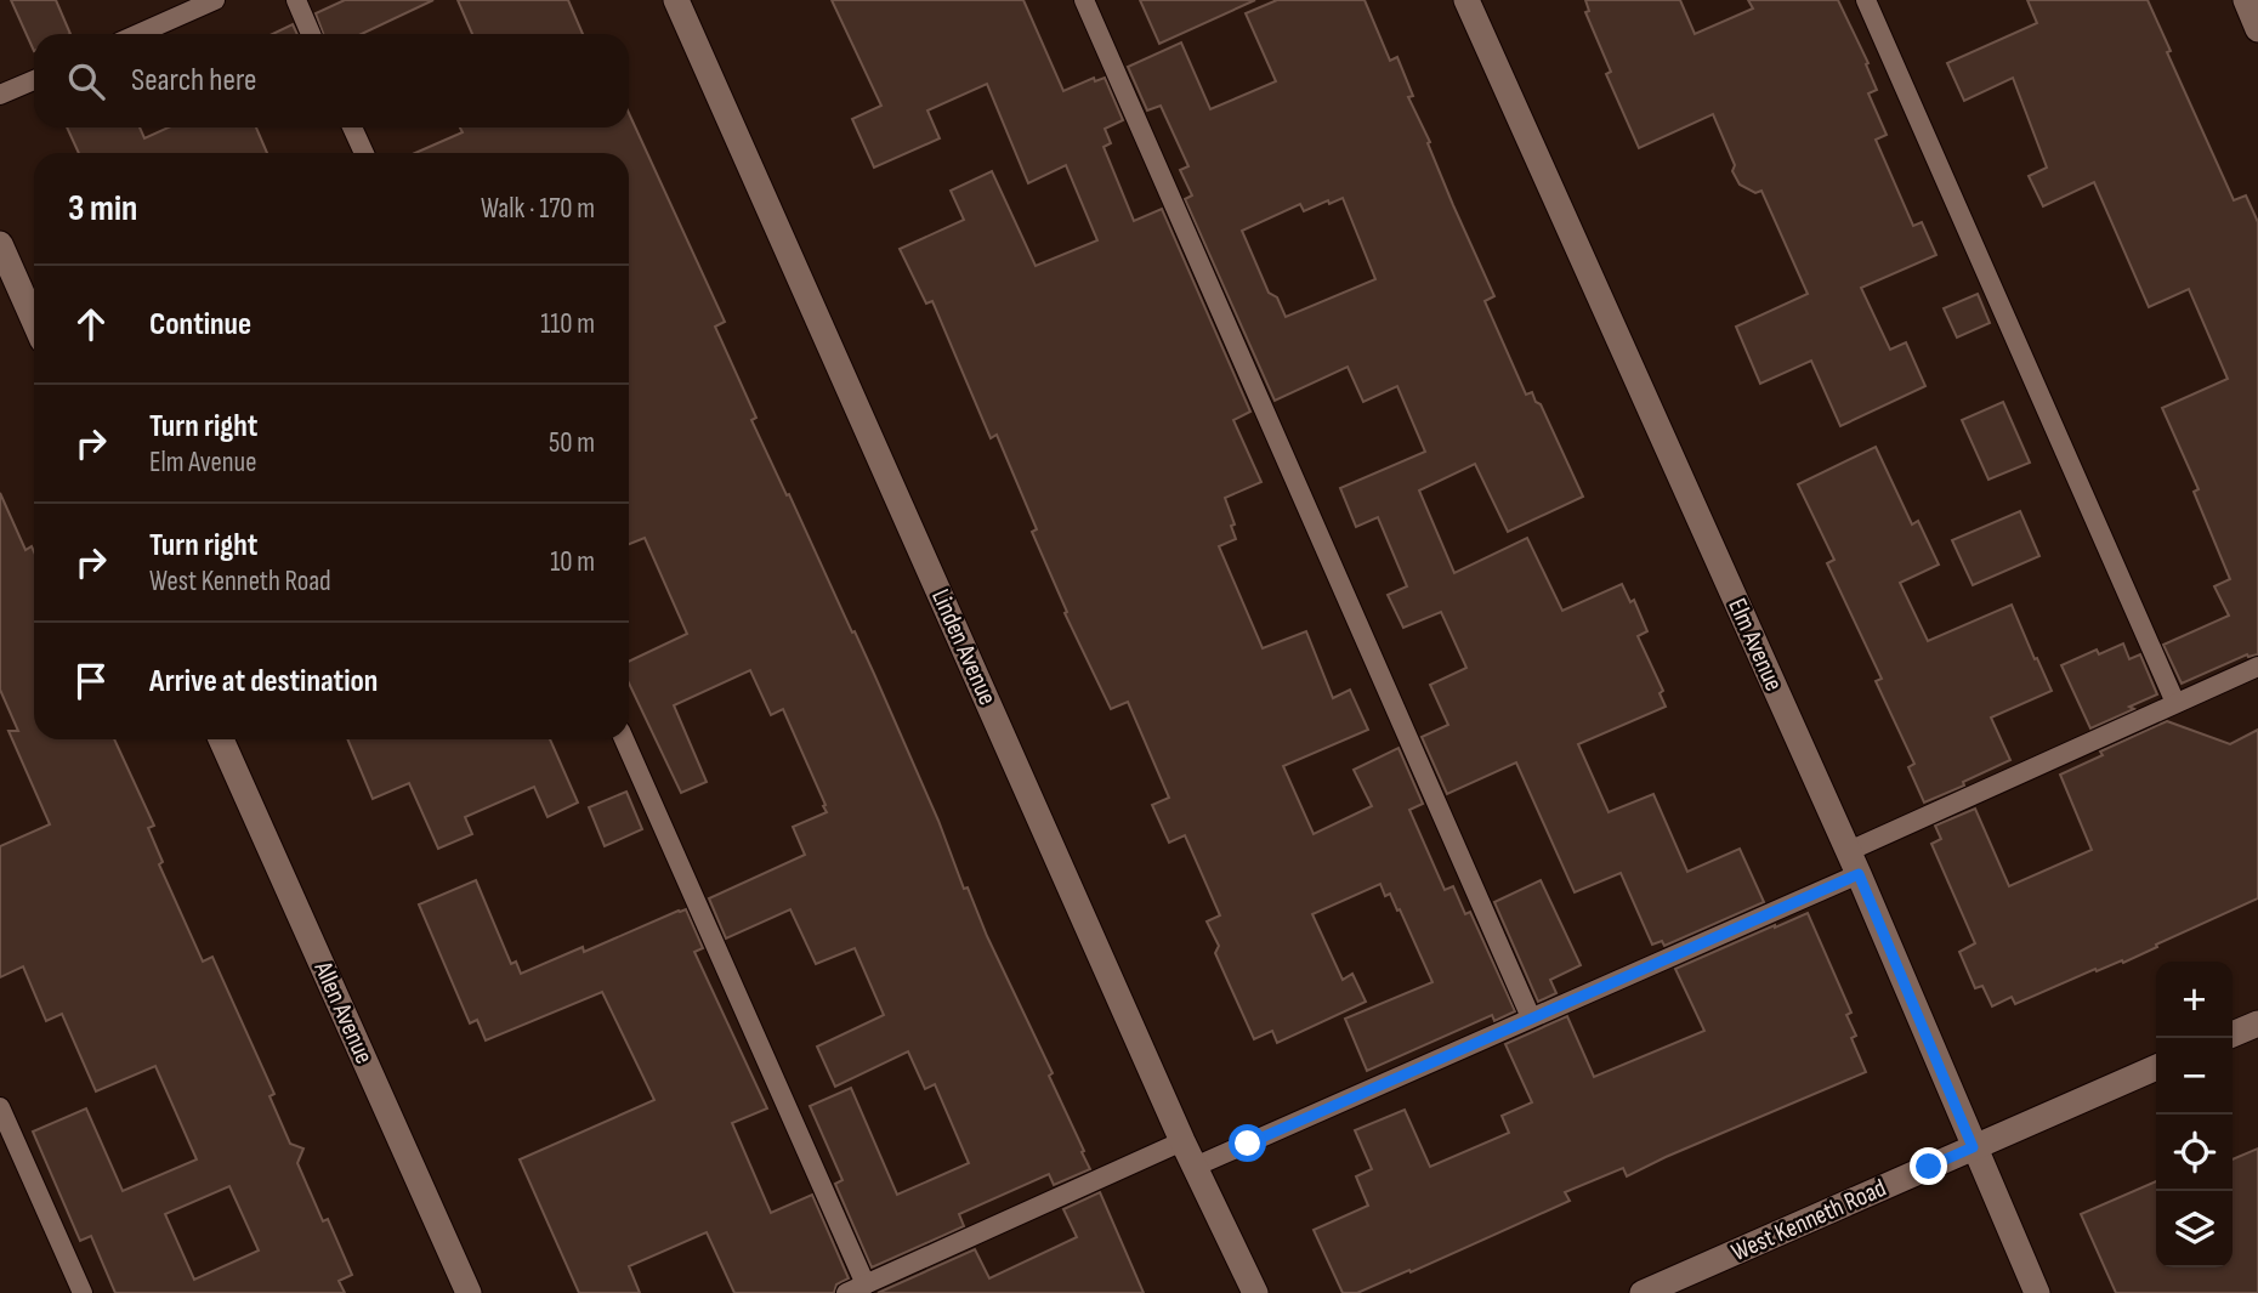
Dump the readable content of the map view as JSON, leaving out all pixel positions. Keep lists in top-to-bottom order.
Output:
{
  "streets": {
    "street": [
      "Elm Avenue",
      "Linden Avenue",
      "Allen Avenue",
      "West Kenneth Road"
    ]
  },
  "crossings": [
    ["Elm Avenue", "West Kenneth Road"]
  ],
  "page": {
    "search": "Search here",
    "heading": ["3 min", "Walk · 170 m"],
    "list": [
      ["Continue", "110 m"],
      ["Turn right", "Elm Avenue", "50 m"],
      ["Turn right", "West Kenneth Road", "10 m"],
      "Arrive at destination"
    ],
    "map_buttons": ["+", "−"]
  }
}
